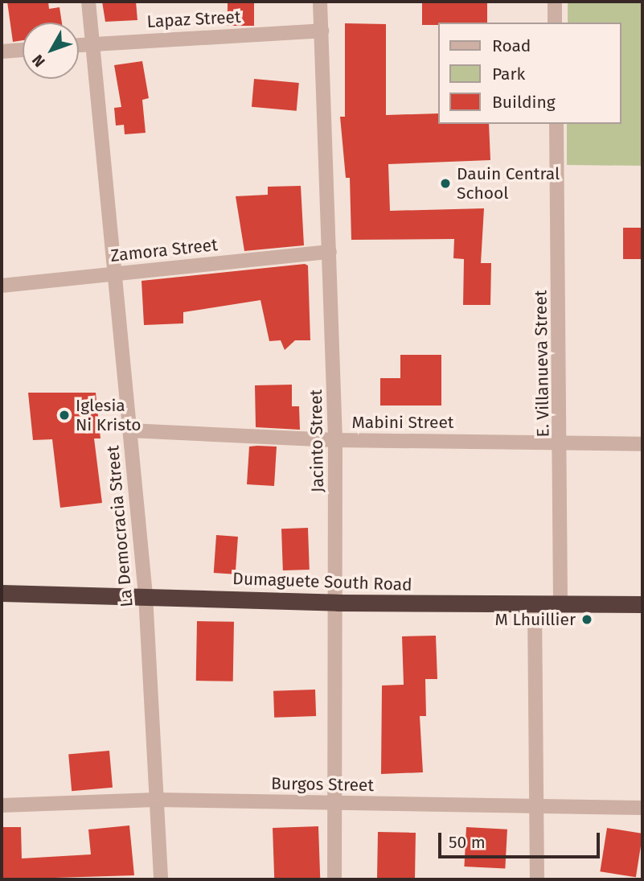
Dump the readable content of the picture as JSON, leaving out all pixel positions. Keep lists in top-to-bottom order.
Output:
{
  "streets": {
    "highway": ["Dumaguete South Road"],
    "street": [
      "Lapaz Street",
      "Zamora Street",
      "E. Villanueva Street",
      "Mabini Street",
      "Jacinto Street",
      "La Democracia Street",
      "Burgos Street"
    ]
  },
  "crossings": [
    ["Lapaz Street", "Jacinto Street"],
    ["Lapaz Street", "La Democracia Street"],
    ["Zamora Street", "Jacinto Street"],
    ["Zamora Street", "La Democracia Street"],
    ["E. Villanueva Street", "Mabini Street"],
    ["E. Villanueva Street", "Dumaguete South Road"],
    ["Mabini Street", "Jacinto Street"],
    ["Mabini Street", "La Democracia Street"],
    ["Jacinto Street", "Dumaguete South Road"],
    ["Jacinto Street", "Burgos Street"],
    ["La Democracia Street", "Dumaguete South Road"],
    ["La Democracia Street", "Burgos Street"]
  ],
  "places": ["Dauin Central School", "Iglesia Ni Kristo", "M Lhuillier"],
  "legend": ["Road", "Park", "Building"],
  "scale_bar": "50 m",
  "north": "bottom left"
}
